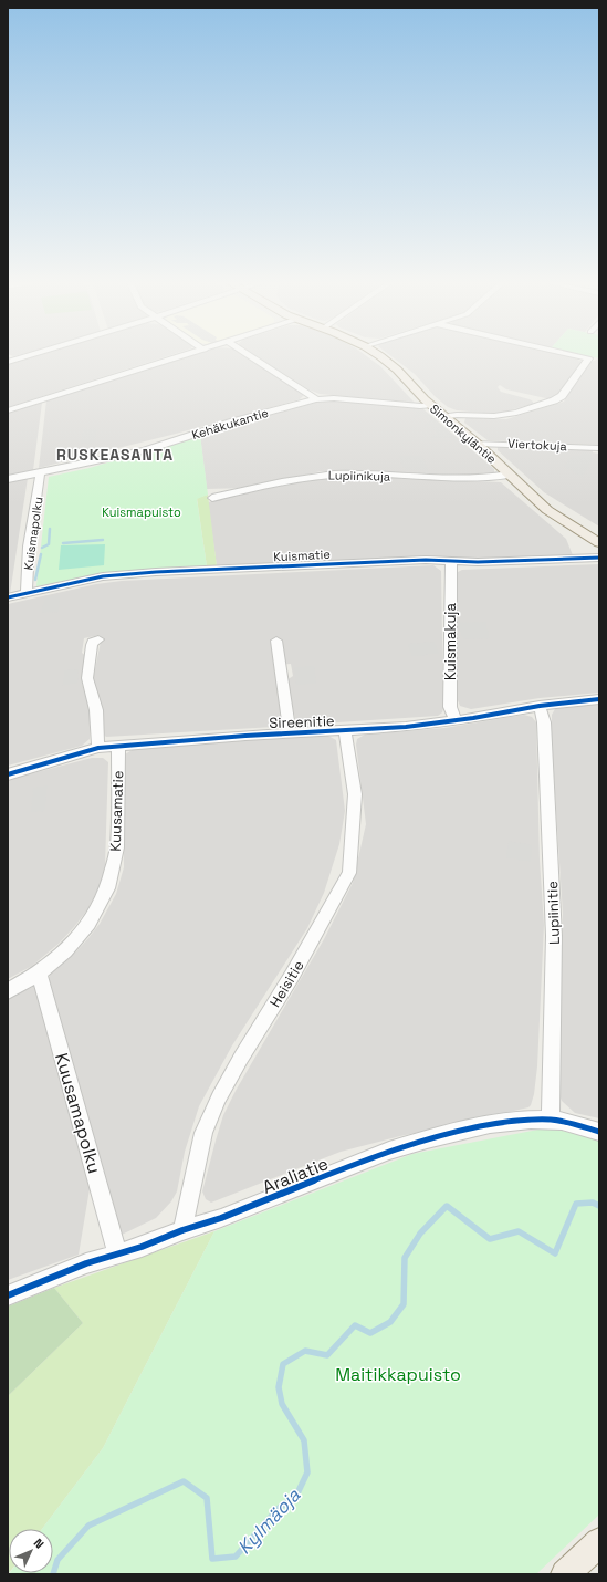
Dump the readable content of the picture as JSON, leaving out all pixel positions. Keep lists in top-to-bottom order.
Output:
{
  "streets": {
    "main road": ["Simonkyläntie"],
    "street": [
      "Kehäkukantie",
      "Viertokuja",
      "Lupiinikuja",
      "Kuismapolku",
      "Kuismatie",
      "Kuismakuja",
      "Sireenitie",
      "Kuusamatie",
      "Lupiinitie",
      "Heisitie",
      "Kuusamapolku",
      "Araliatie"
    ]
  },
  "crossings": [
    ["Kehäkukantie", "Simonkyläntie"],
    ["Kehäkukantie", "Kuismapolku"],
    ["Simonkyläntie", "Viertokuja"],
    ["Simonkyläntie", "Lupiinikuja"],
    ["Kuismapolku", "Kuismatie"],
    ["Kuismatie", "Kuismakuja"],
    ["Kuismakuja", "Sireenitie"],
    ["Sireenitie", "Kuusamatie"],
    ["Sireenitie", "Lupiinitie"],
    ["Sireenitie", "Heisitie"],
    ["Kuusamatie", "Kuusamapolku"],
    ["Lupiinitie", "Araliatie"],
    ["Heisitie", "Araliatie"],
    ["Kuusamapolku", "Araliatie"]
  ],
  "districts": ["RUSKEASANTA"],
  "water": ["Kylmäoja"],
  "parks": ["Kuismapuisto", "Maitikkapuisto"],
  "north": "top right"
}
